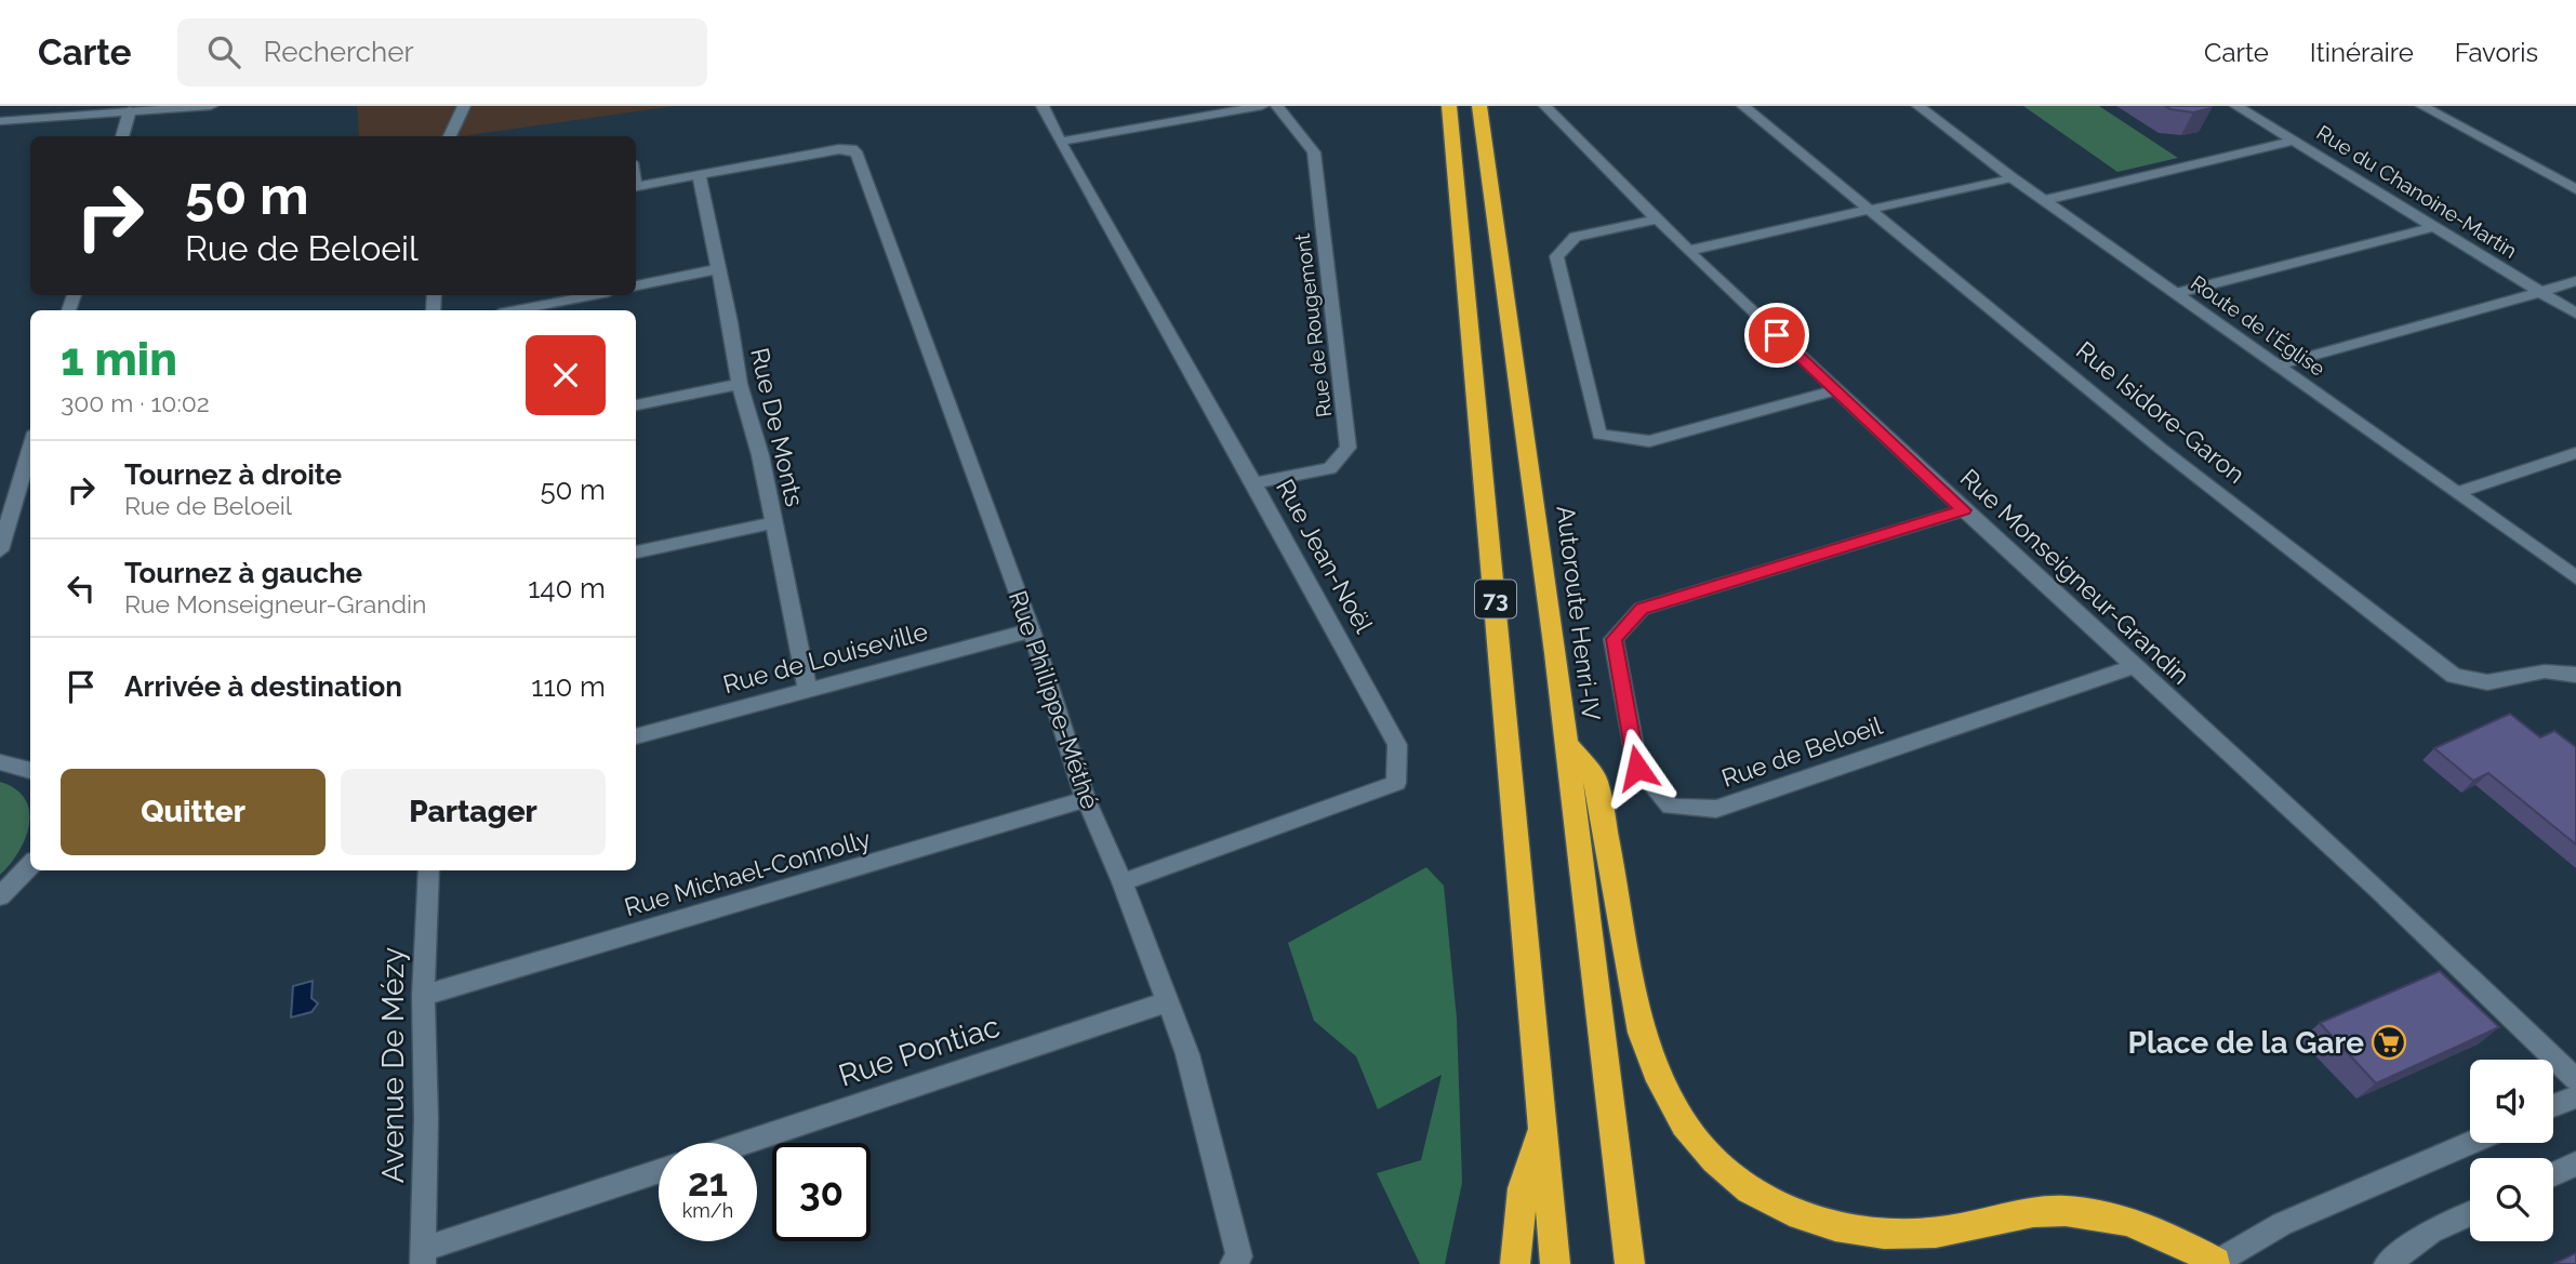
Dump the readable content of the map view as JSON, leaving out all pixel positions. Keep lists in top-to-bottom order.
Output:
{
  "streets": {
    "highway": ["73", "Autoroute Henri-IV"],
    "street": [
      "Rue du Chanoine-Martin",
      "Rue de Rougemont",
      "Route de l'Église",
      "Rue Isidore-Garon",
      "Rue De Monts",
      "Rue Jean-Noël",
      "Rue Monseigneur-Grandin",
      "Rue de Louiseville",
      "Rue Philippe-Méthé",
      "Rue de Beloeil",
      "Rue Michael-Connolly",
      "Rue Pontiac",
      "Avenue De Mézy"
    ]
  },
  "crossings": [
    ["Rue de Rougemont", "Rue Jean-Noël"],
    ["Rue De Monts", "Rue de Louiseville"],
    ["Rue De Monts", "Rue Philippe-Méthé"],
    ["Rue Jean-Noël", "Rue Philippe-Méthé"],
    ["Rue Monseigneur-Grandin", "Rue de Beloeil"],
    ["Rue de Louiseville", "Rue Philippe-Méthé"],
    ["Rue Philippe-Méthé", "Rue Michael-Connolly"],
    ["Rue Philippe-Méthé", "Rue Pontiac"],
    ["Rue Michael-Connolly", "Avenue De Mézy"]
  ],
  "places": {
    "supermarket": ["Place de la Gare"]
  },
  "page": {
    "header": "Carte",
    "search": "Rechercher",
    "nav": ["Carte", "Itinéraire", "Favoris"],
    "turn": ["50 m", "Rue de Beloeil"],
    "heading": ["1 min", "300 m · 10:02"],
    "list": [
      {
        "name": "Tournez à droite",
        "note": "Rue de Beloeil",
        "value": "50 m"
      },
      {
        "name": "Tournez à gauche",
        "note": "Rue Monseigneur-Grandin",
        "value": "140 m"
      },
      {
        "name": "Arrivée à destination",
        "value": "110 m"
      }
    ],
    "buttons": ["Quitter", "Partager"],
    "speed": "21 km/h",
    "limit": "30"
  }
}
